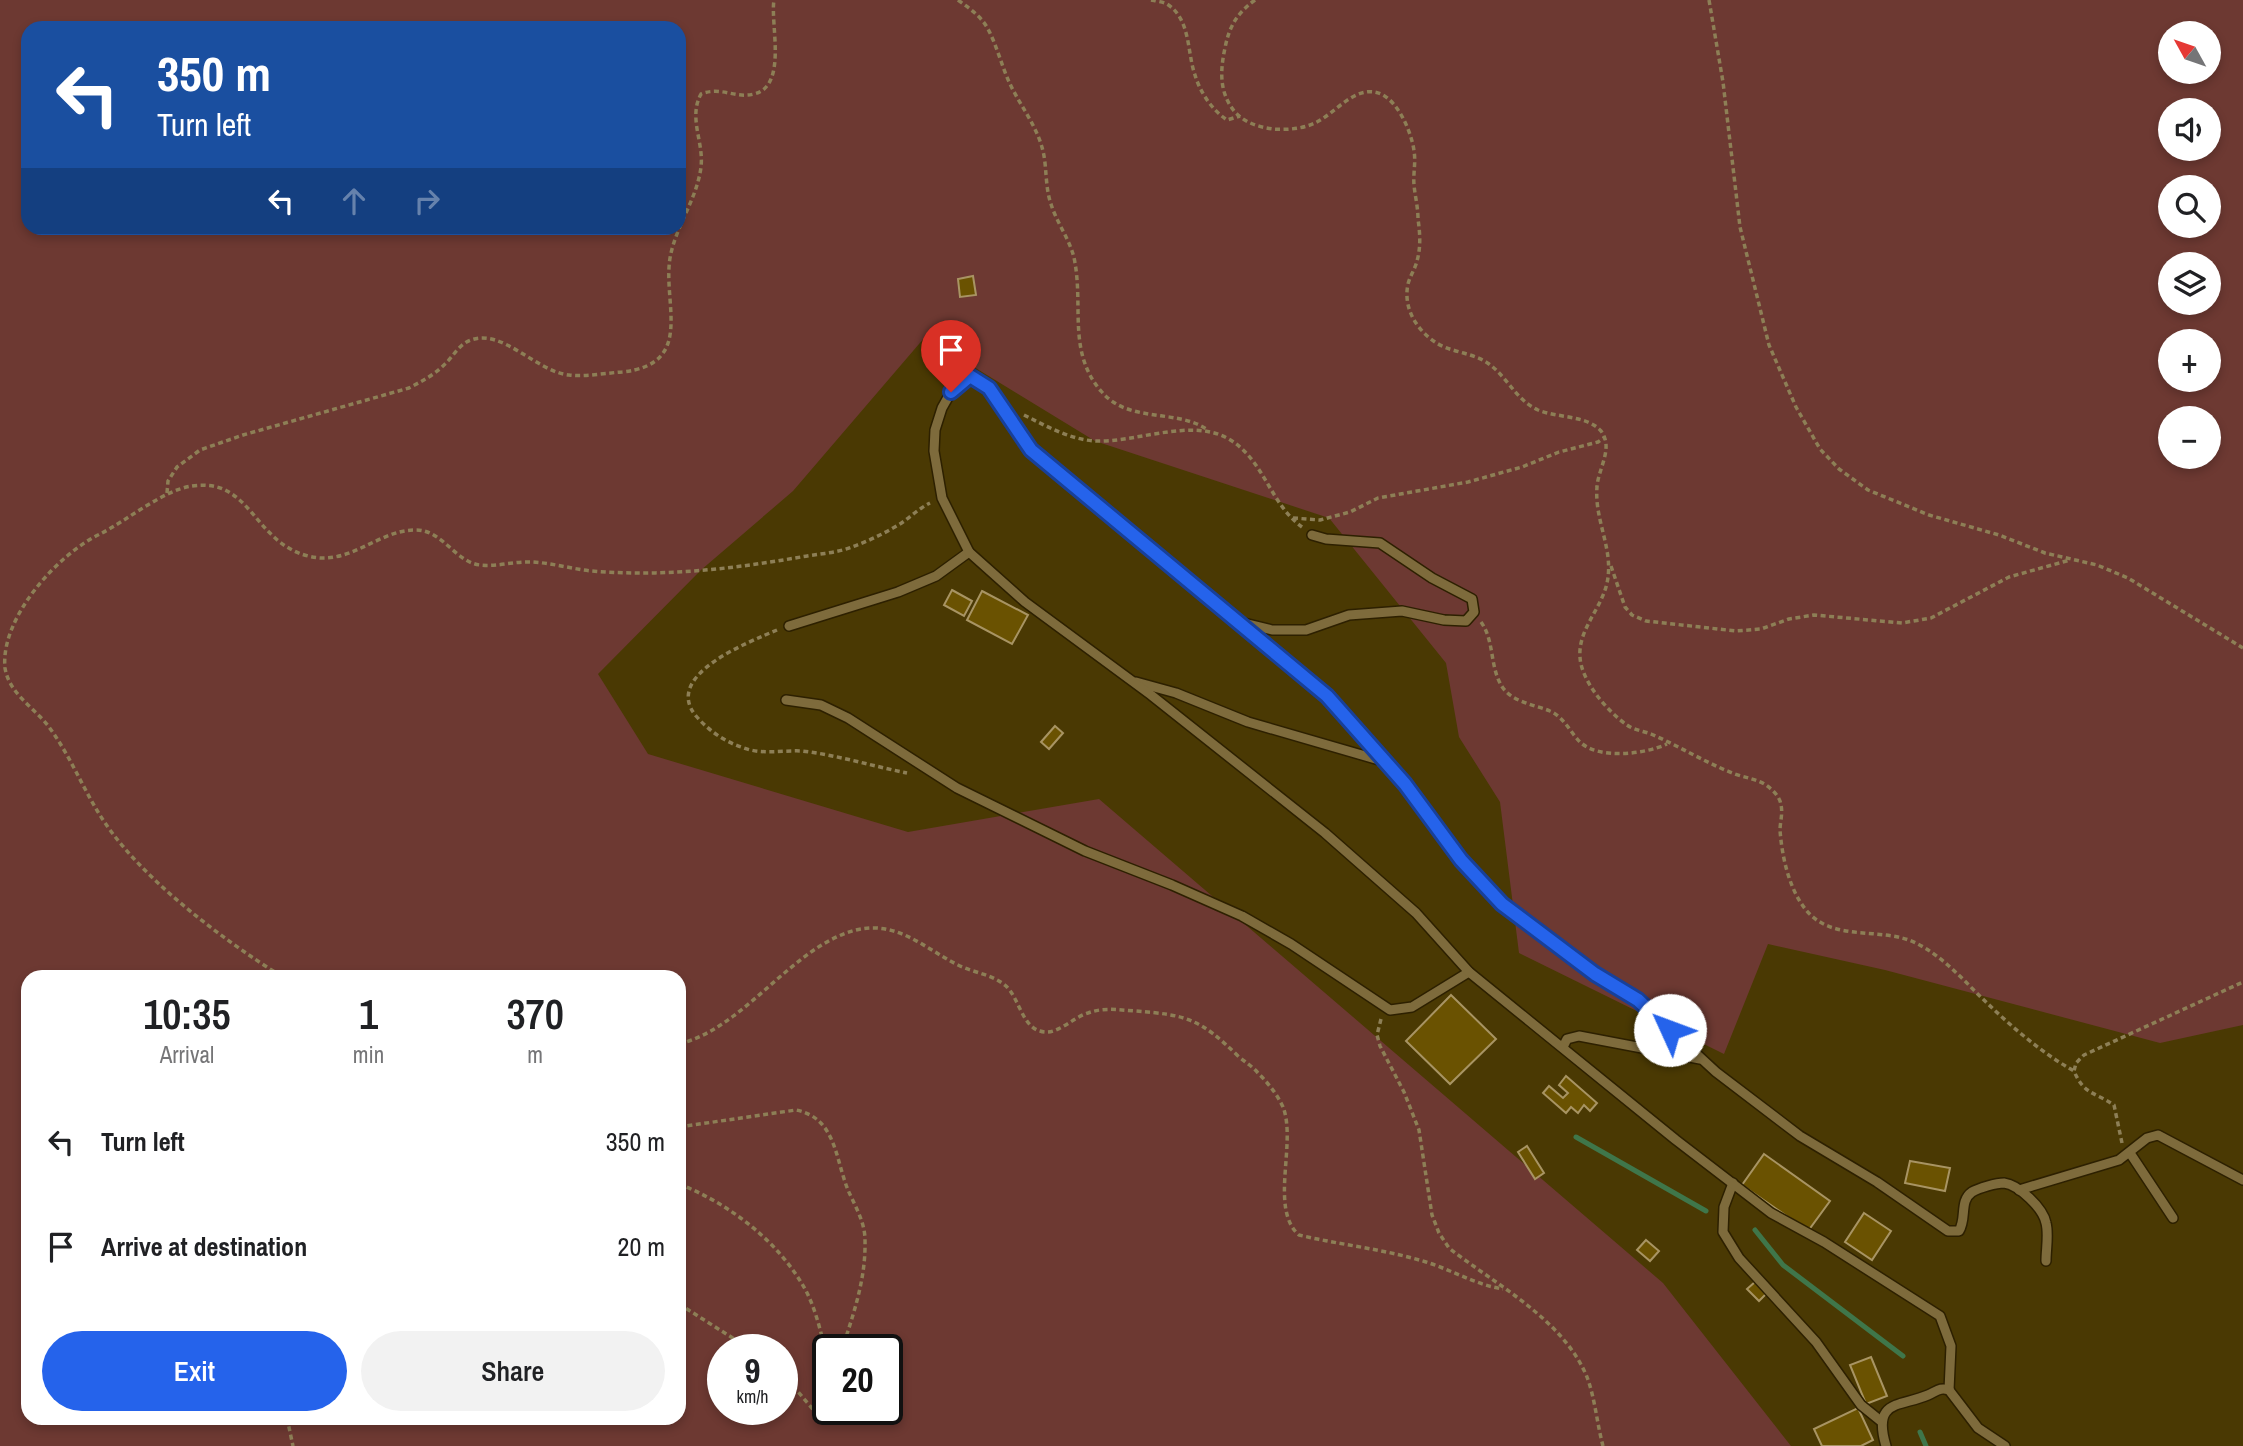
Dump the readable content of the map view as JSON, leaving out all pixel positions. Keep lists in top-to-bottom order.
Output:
{
  "north": "top left",
  "page": {
    "map_buttons": ["+", "−"],
    "turn": ["350 m", "Turn left"],
    "eta": [
      "10:35",
      "Arrival",
      "1",
      "min",
      "370",
      "m"
    ],
    "list": [
      {
        "name": "Turn left",
        "value": "350 m"
      },
      {
        "name": "Arrive at destination",
        "value": "20 m"
      }
    ],
    "buttons": ["Exit", "Share"],
    "speed": "9 km/h",
    "limit": "20"
  }
}
